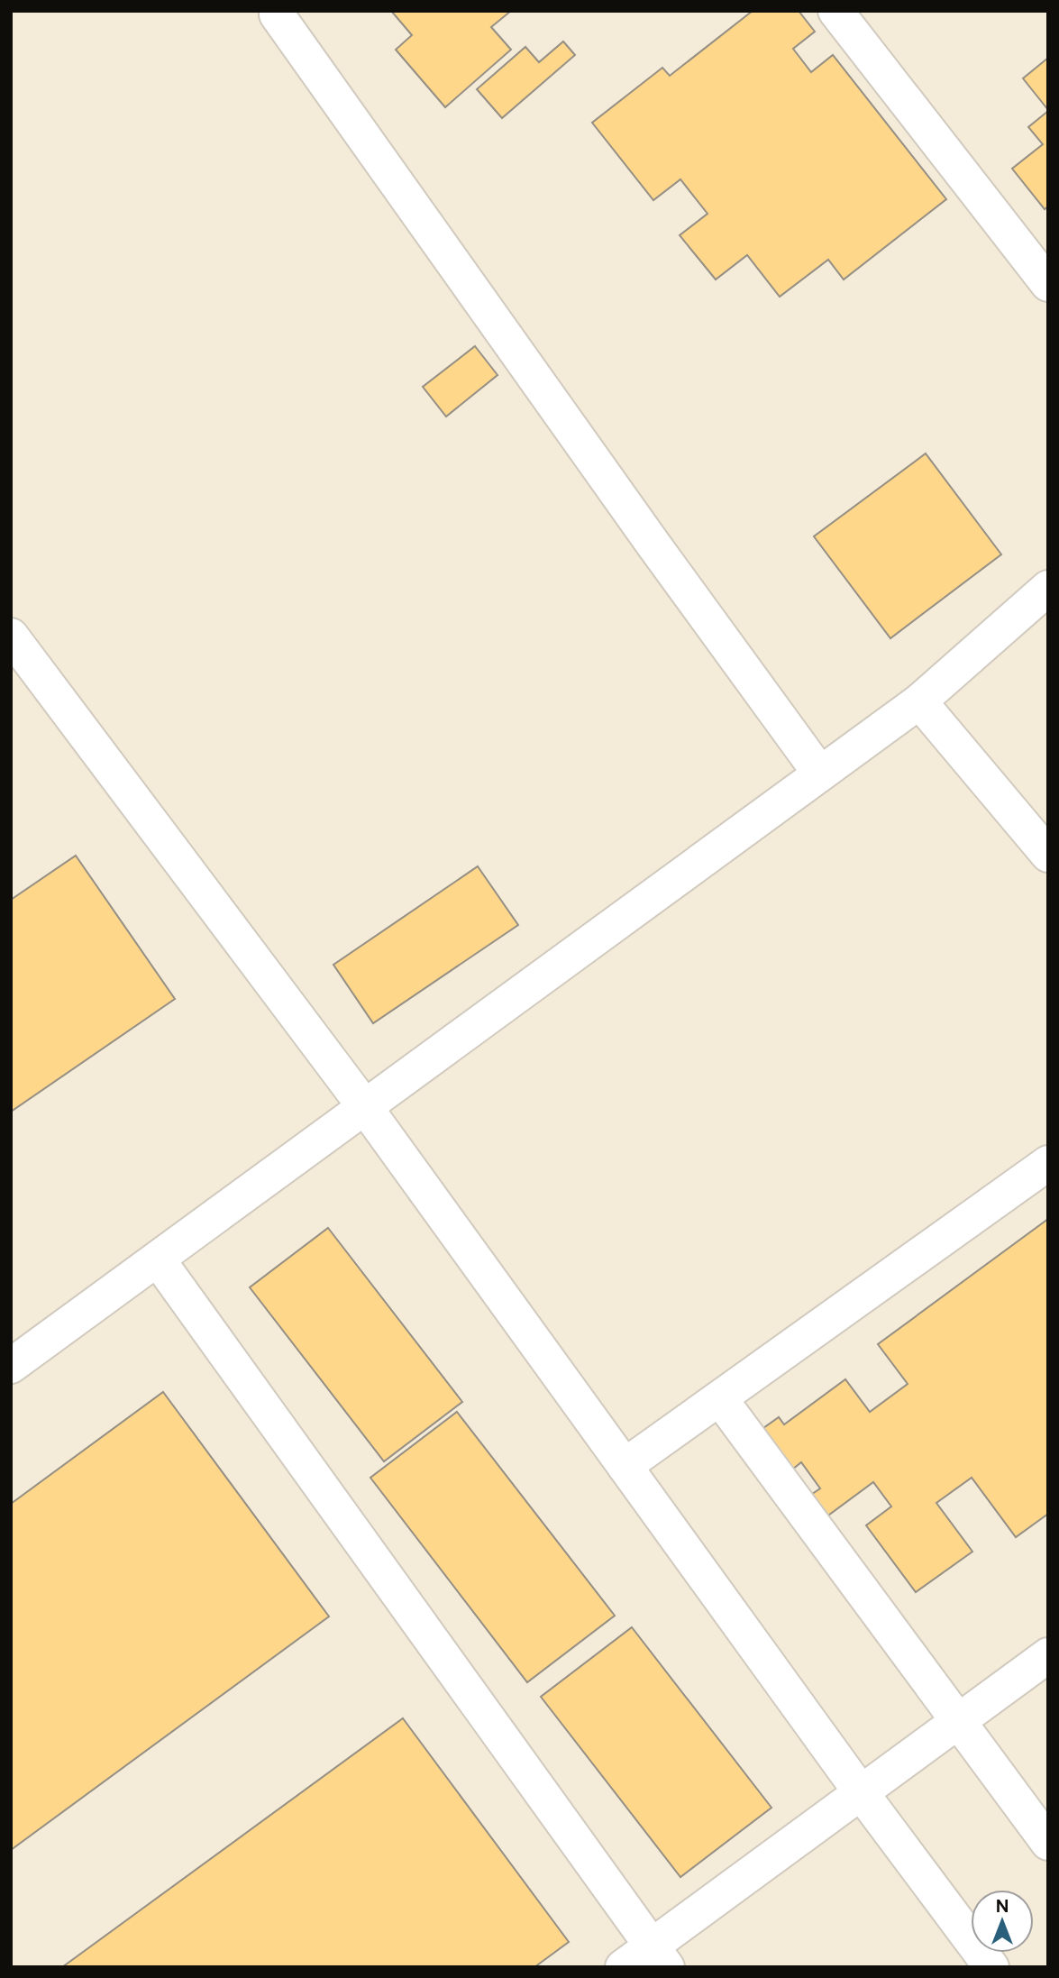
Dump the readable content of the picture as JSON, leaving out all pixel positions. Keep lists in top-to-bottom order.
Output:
{
  "north": "top"
}
